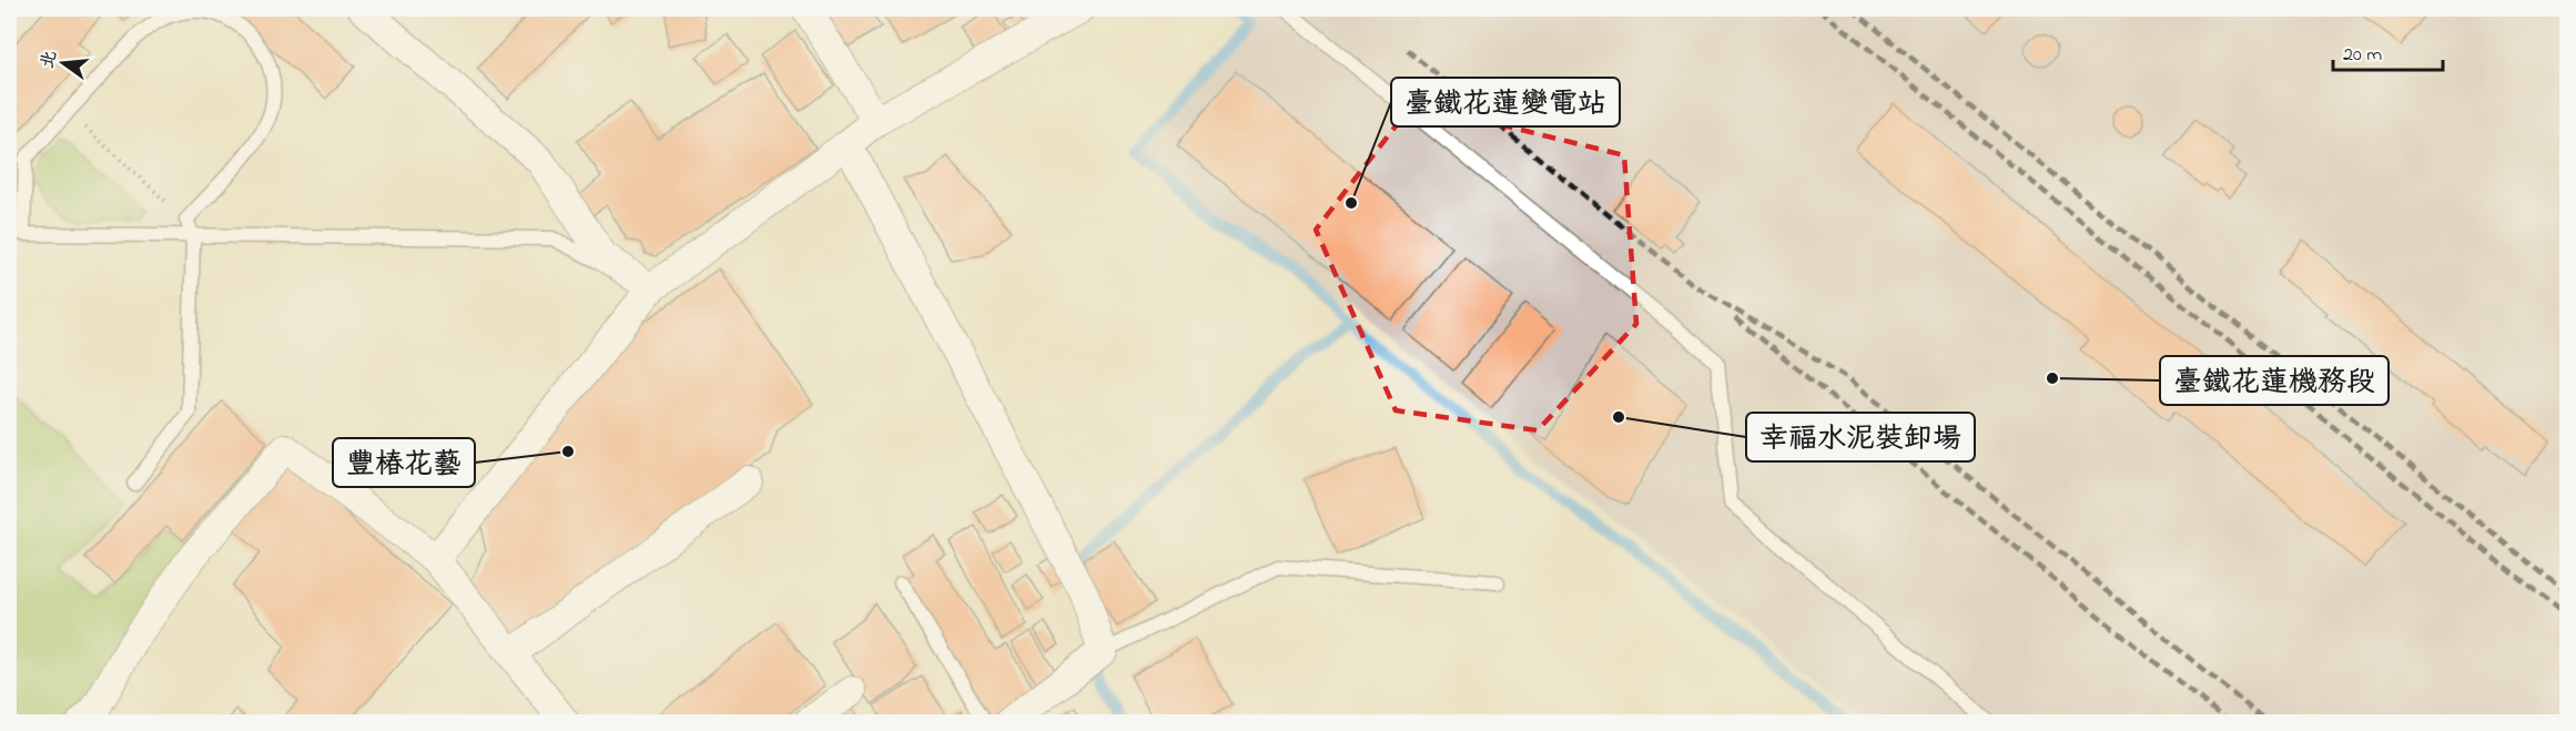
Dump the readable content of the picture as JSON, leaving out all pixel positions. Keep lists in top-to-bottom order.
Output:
{
  "places": [
    "臺鐵花蓮變電站",
    "臺鐵花蓮機務段",
    "幸福水泥裝卸場",
    "豐椿花藝"
  ],
  "scale_bar": "20 m",
  "north": "left"
}
